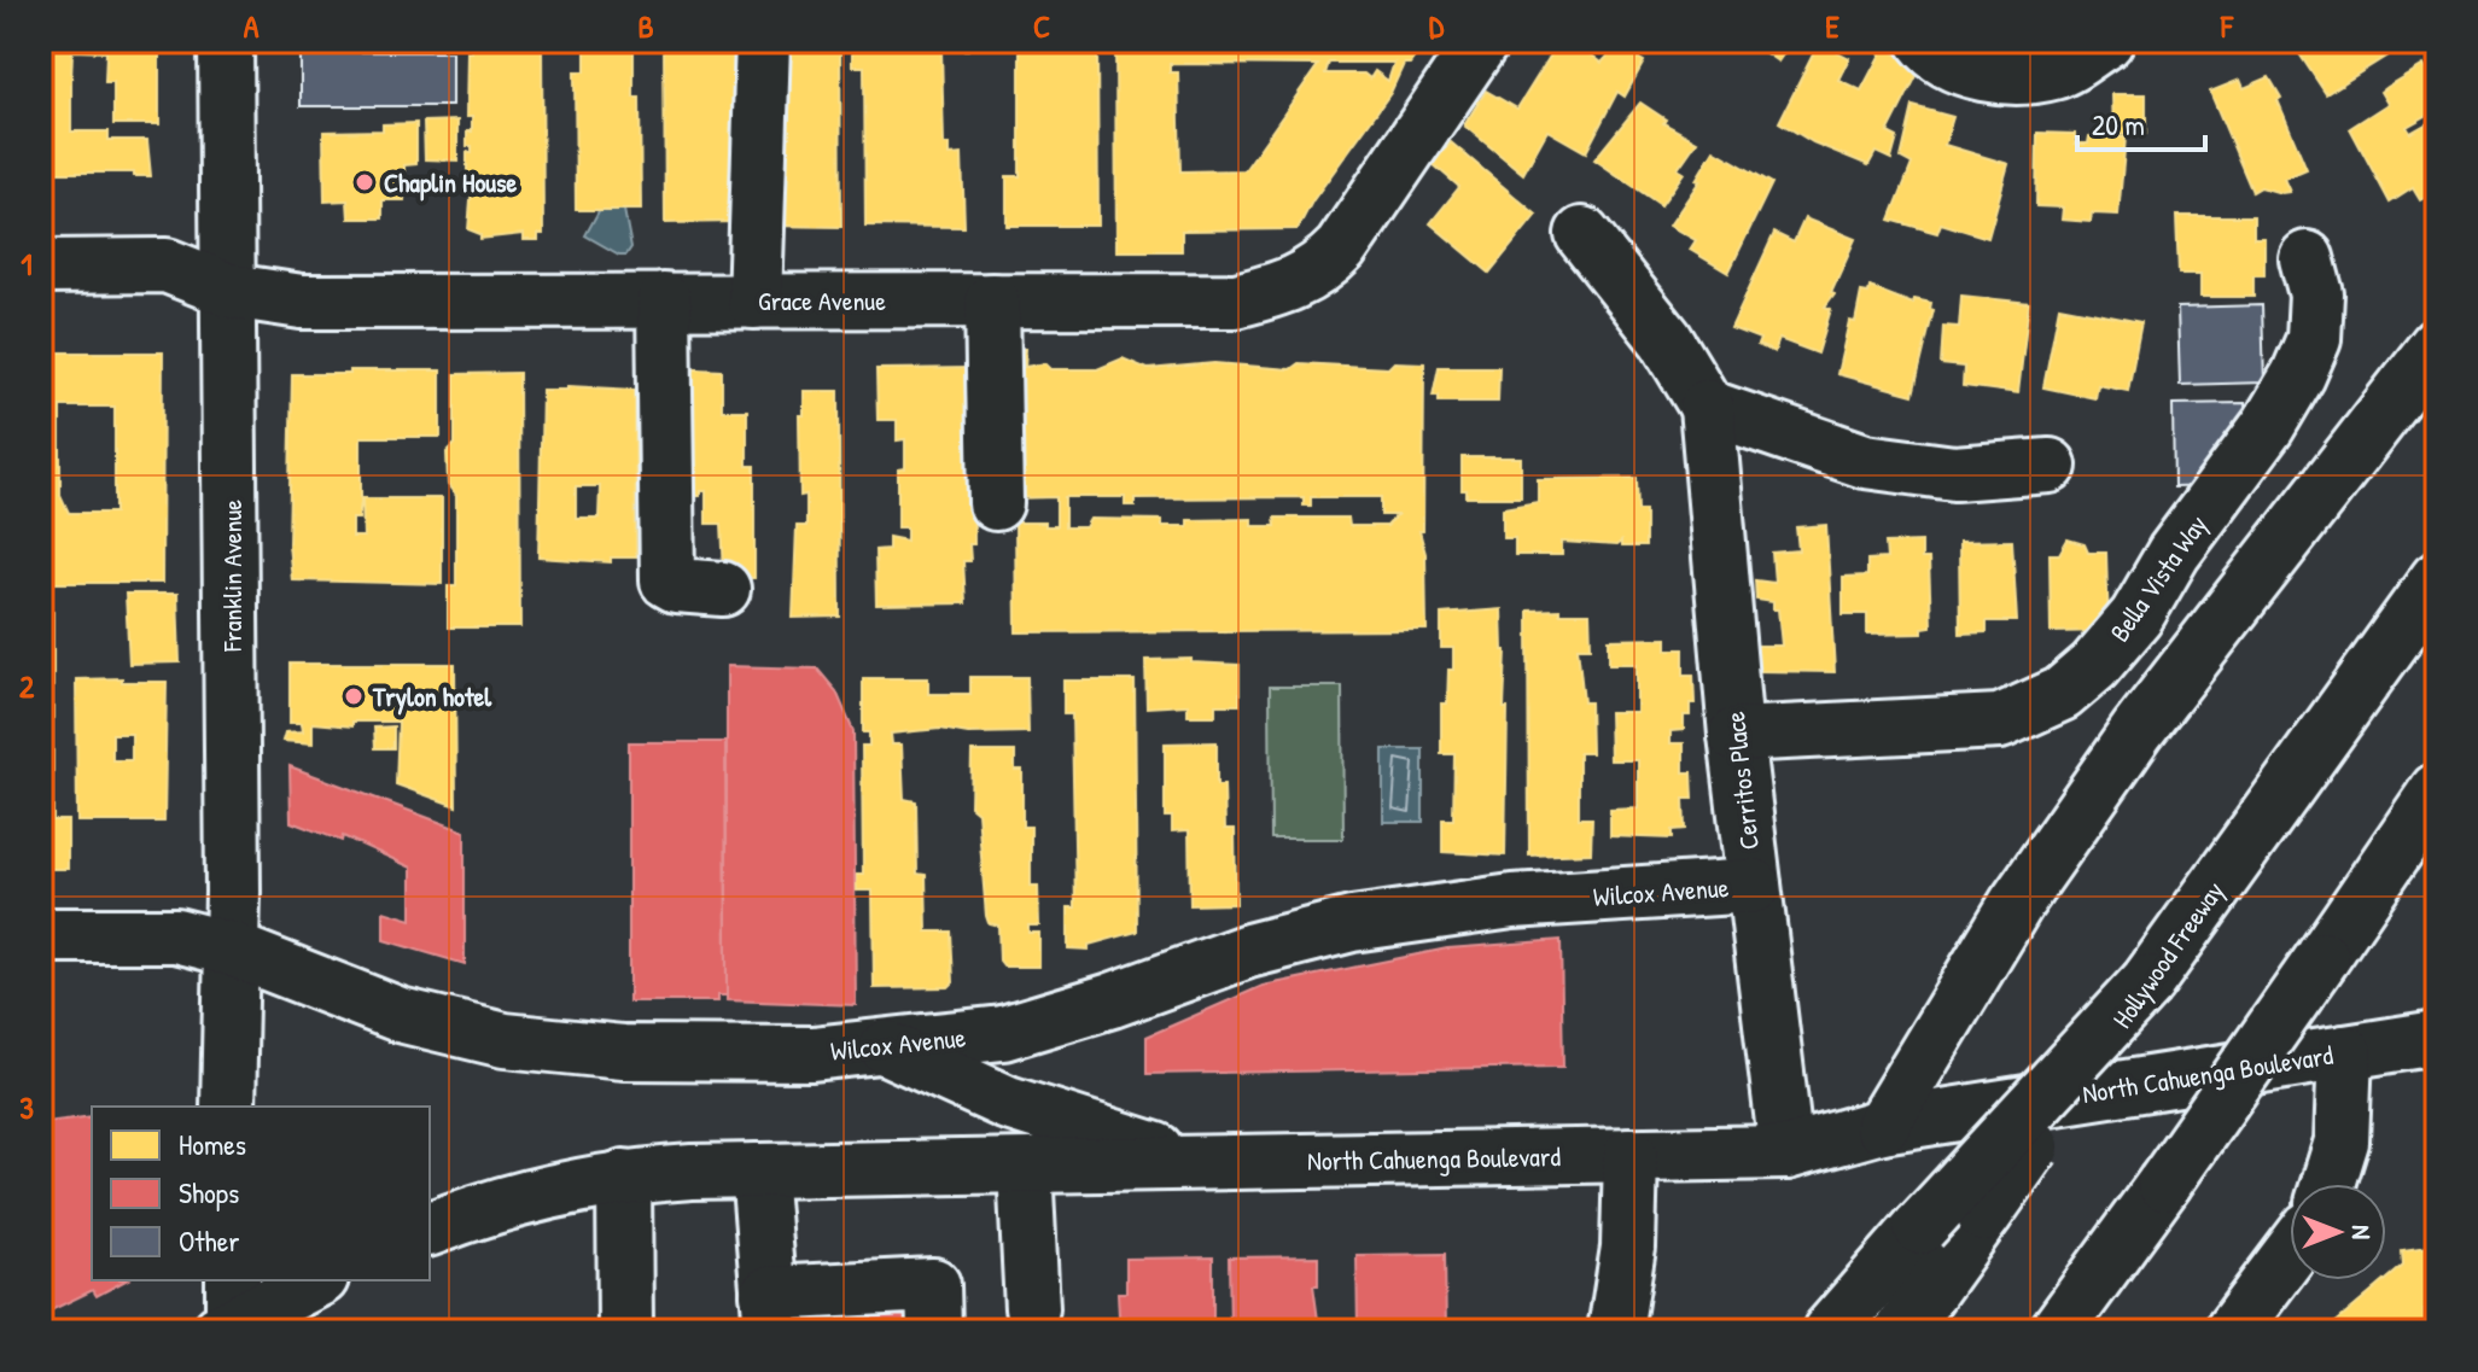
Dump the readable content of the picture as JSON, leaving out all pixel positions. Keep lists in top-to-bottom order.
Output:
{
  "streets": {
    "main road": [
      "Grace Avenue",
      "Franklin Avenue",
      "Bella Vista Way",
      "Cerritos Place",
      "Wilcox Avenue",
      "Hollywood Freeway",
      "North Cahuenga Boulevard"
    ]
  },
  "crossings": [
    ["Grace Avenue", "Franklin Avenue"],
    ["Franklin Avenue", "Wilcox Avenue"],
    ["Bella Vista Way", "Cerritos Place"],
    ["Cerritos Place", "Wilcox Avenue"],
    ["Cerritos Place", "North Cahuenga Boulevard"]
  ],
  "places": ["Chaplin House", "Trylon hotel"],
  "legend": ["Homes", "Shops", "Other"],
  "scale_bar": "20 m",
  "north": "right",
  "grid": {
    "columns": [
      "A",
      "B",
      "C",
      "D",
      "E",
      "F"
    ],
    "rows": ["1", "2", "3"]
  }
}
